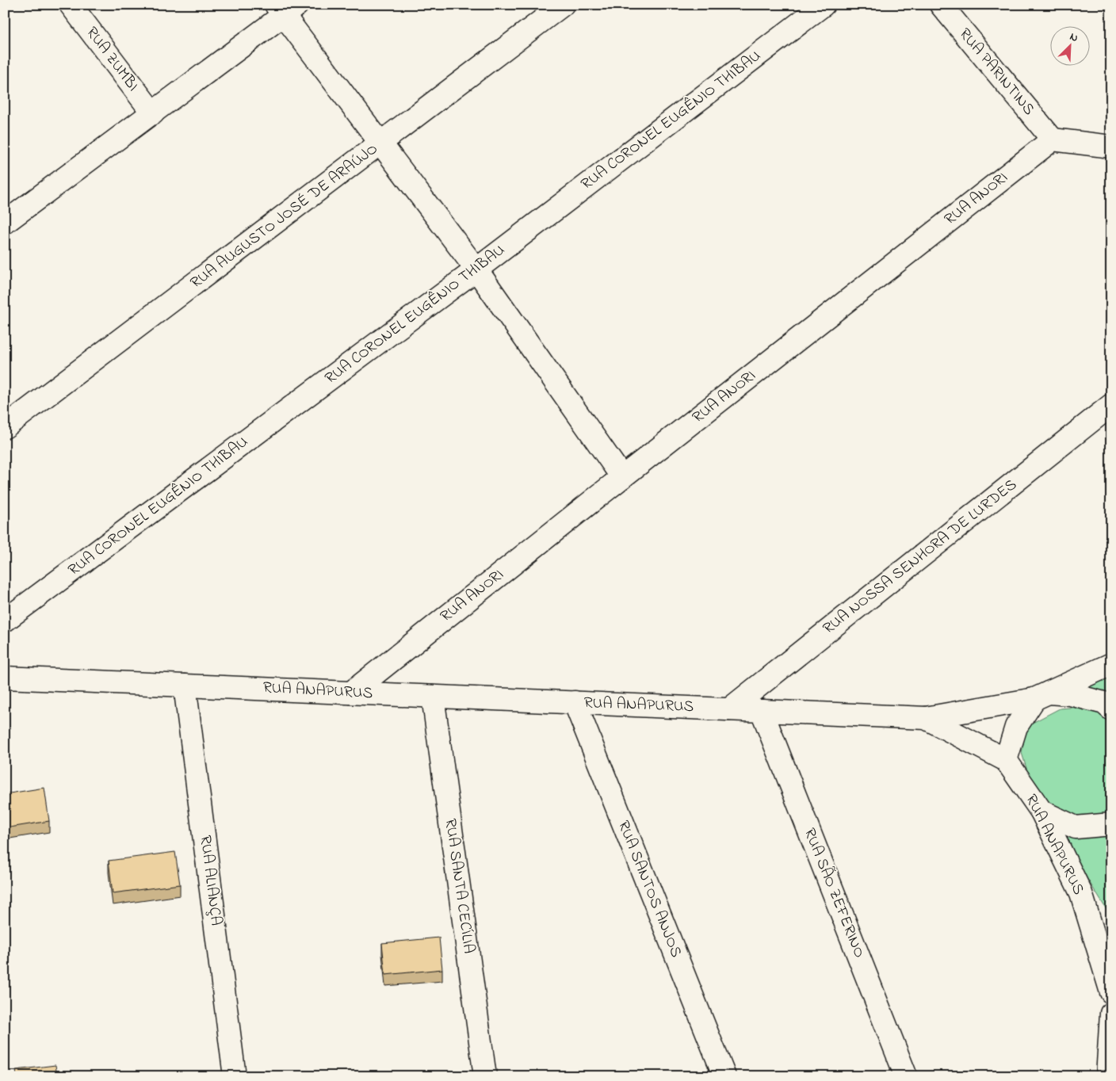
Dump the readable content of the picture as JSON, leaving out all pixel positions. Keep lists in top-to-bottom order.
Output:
{
  "streets": {
    "street": [
      "RUA ZUMBI",
      "RUA PARINTINS",
      "RUA CORONEL EUGÊNIO THIBAU",
      "RUA ANORI",
      "RUA AUGUSTO JOSÉ DE ARAÚJO",
      "RUA NOSSA SENHORA DE LURDES",
      "RUA ANAPURUS",
      "RUA ALIANÇA",
      "RUA SANTA CECÍLIA",
      "RUA SANTOS ANJOS",
      "RUA SÃO ZEFERINO"
    ]
  },
  "crossings": [
    ["RUA PARINTINS", "RUA ANORI"],
    ["RUA ANORI", "RUA ANAPURUS"],
    ["RUA NOSSA SENHORA DE LURDES", "RUA ANAPURUS"],
    ["RUA ANAPURUS", "RUA ALIANÇA"],
    ["RUA ANAPURUS", "RUA SANTA CECÍLIA"],
    ["RUA ANAPURUS", "RUA SANTOS ANJOS"],
    ["RUA ANAPURUS", "RUA SÃO ZEFERINO"]
  ],
  "north": "top right"
}
